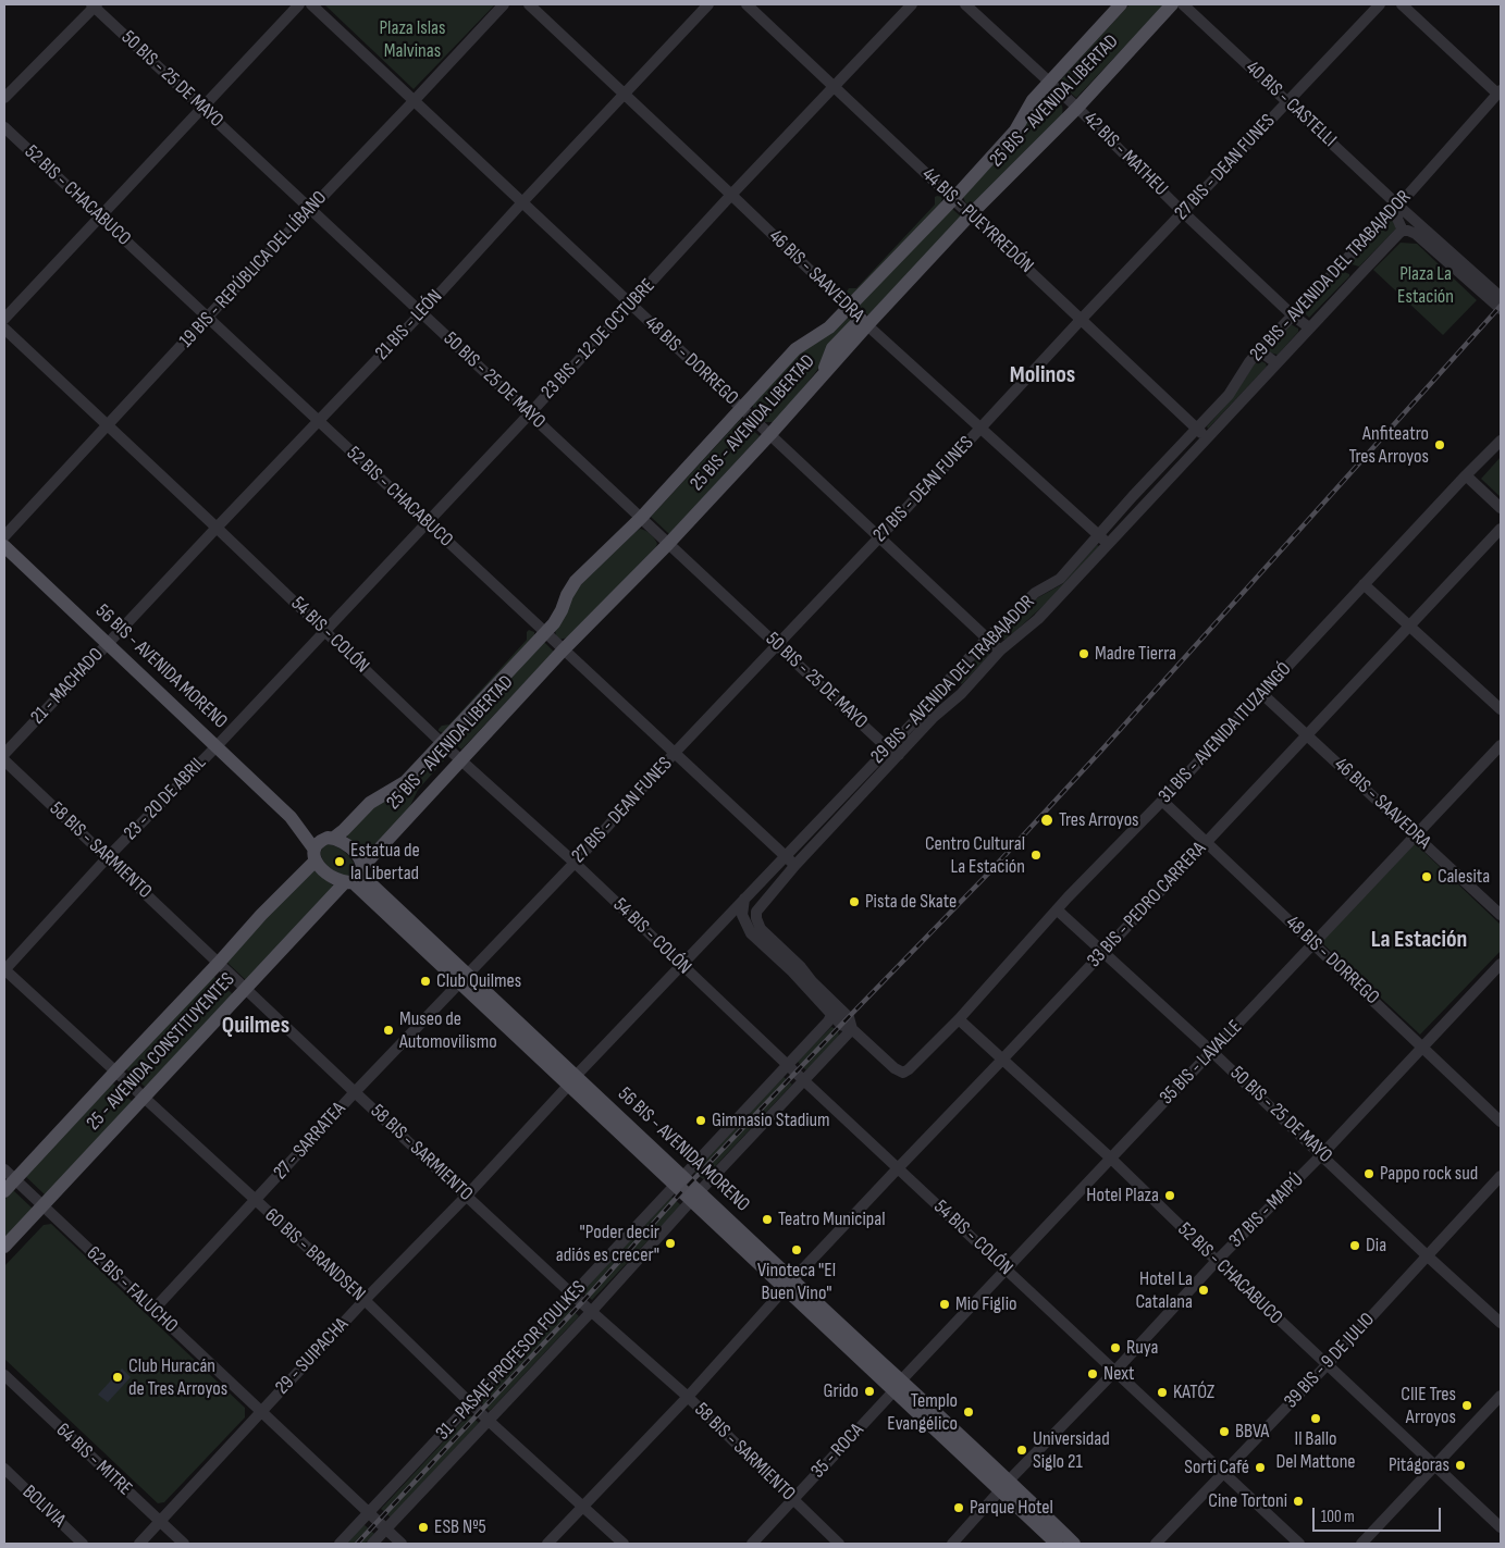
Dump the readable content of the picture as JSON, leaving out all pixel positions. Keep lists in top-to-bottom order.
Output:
{
  "streets": {
    "main road": ["25 BIS - AVENIDA LIBERTAD", "56 BIS - AVENIDA MORENO", "25 - AVENIDA CONSTITUYENTES"],
    "street": [
      "50 BIS - 25 DE MAYO",
      "40 BIS - CASTELLI",
      "42 BIS - MATHEU",
      "27 BIS - DEAN FUNES",
      "52 BIS - CHACABUCO",
      "44 BIS - PUEYRREDÓN",
      "19 BIS - REPÚBLICA DEL LÍBANO",
      "46 BIS - SAAVEDRA",
      "29 BIS - AVENIDA DEL TRABAJADOR",
      "21 BIS - LEÓN",
      "23 BIS - 12 DE OCTUBRE",
      "48 BIS - DORREGO",
      "54 BIS - COLÓN",
      "21 - MACHADO",
      "31 BIS - AVENIDA ITUZAINGÓ",
      "23 - 20 DE ABRIL",
      "58 BIS - SARMIENTO",
      "33 BIS - PEDRO CARRERA",
      "35 BIS - LAVALLE",
      "27 - SARRATEA",
      "37 BIS - MAIPÚ",
      "60 BIS - BRANDSEN",
      "62 BIS - FALUCHO",
      "29 - SUIPACHA",
      "31 - PASAJE PROFESOR FOULKES",
      "39 BIS - 9 DE JULIO",
      "35 - ROCA",
      "64 BIS - MITRE",
      "BOLIVIA"
    ]
  },
  "crossings": [
    ["50 BIS - 25 DE MAYO", "25 BIS - AVENIDA LIBERTAD"],
    ["50 BIS - 25 DE MAYO", "27 BIS - DEAN FUNES"],
    ["50 BIS - 25 DE MAYO", "19 BIS - REPÚBLICA DEL LÍBANO"],
    ["50 BIS - 25 DE MAYO", "29 BIS - AVENIDA DEL TRABAJADOR"],
    ["50 BIS - 25 DE MAYO", "21 BIS - LEÓN"],
    ["50 BIS - 25 DE MAYO", "23 BIS - 12 DE OCTUBRE"],
    ["50 BIS - 25 DE MAYO", "31 BIS - AVENIDA ITUZAINGÓ"],
    ["50 BIS - 25 DE MAYO", "33 BIS - PEDRO CARRERA"],
    ["50 BIS - 25 DE MAYO", "35 BIS - LAVALLE"],
    ["50 BIS - 25 DE MAYO", "37 BIS - MAIPÚ"],
    ["50 BIS - 25 DE MAYO", "39 BIS - 9 DE JULIO"],
    ["25 BIS - AVENIDA LIBERTAD", "42 BIS - MATHEU"],
    ["25 BIS - AVENIDA LIBERTAD", "52 BIS - CHACABUCO"],
    ["25 BIS - AVENIDA LIBERTAD", "44 BIS - PUEYRREDÓN"],
    ["25 BIS - AVENIDA LIBERTAD", "46 BIS - SAAVEDRA"],
    ["25 BIS - AVENIDA LIBERTAD", "48 BIS - DORREGO"],
    ["25 BIS - AVENIDA LIBERTAD", "54 BIS - COLÓN"],
    ["25 BIS - AVENIDA LIBERTAD", "56 BIS - AVENIDA MORENO"],
    ["25 BIS - AVENIDA LIBERTAD", "25 - AVENIDA CONSTITUYENTES"],
    ["40 BIS - CASTELLI", "27 BIS - DEAN FUNES"],
    ["40 BIS - CASTELLI", "29 BIS - AVENIDA DEL TRABAJADOR"],
    ["42 BIS - MATHEU", "27 BIS - DEAN FUNES"],
    ["42 BIS - MATHEU", "29 BIS - AVENIDA DEL TRABAJADOR"],
    ["27 BIS - DEAN FUNES", "52 BIS - CHACABUCO"],
    ["27 BIS - DEAN FUNES", "44 BIS - PUEYRREDÓN"],
    ["27 BIS - DEAN FUNES", "46 BIS - SAAVEDRA"],
    ["27 BIS - DEAN FUNES", "48 BIS - DORREGO"],
    ["27 BIS - DEAN FUNES", "54 BIS - COLÓN"],
    ["27 BIS - DEAN FUNES", "56 BIS - AVENIDA MORENO"],
    ["27 BIS - DEAN FUNES", "27 - SARRATEA"],
    ["52 BIS - CHACABUCO", "19 BIS - REPÚBLICA DEL LÍBANO"],
    ["52 BIS - CHACABUCO", "29 BIS - AVENIDA DEL TRABAJADOR"],
    ["52 BIS - CHACABUCO", "21 BIS - LEÓN"],
    ["52 BIS - CHACABUCO", "23 BIS - 12 DE OCTUBRE"],
    ["52 BIS - CHACABUCO", "31 BIS - AVENIDA ITUZAINGÓ"],
    ["52 BIS - CHACABUCO", "33 BIS - PEDRO CARRERA"],
    ["52 BIS - CHACABUCO", "35 BIS - LAVALLE"],
    ["52 BIS - CHACABUCO", "37 BIS - MAIPÚ"],
    ["52 BIS - CHACABUCO", "39 BIS - 9 DE JULIO"],
    ["44 BIS - PUEYRREDÓN", "29 BIS - AVENIDA DEL TRABAJADOR"],
    ["44 BIS - PUEYRREDÓN", "23 BIS - 12 DE OCTUBRE"],
    ["19 BIS - REPÚBLICA DEL LÍBANO", "48 BIS - DORREGO"],
    ["19 BIS - REPÚBLICA DEL LÍBANO", "54 BIS - COLÓN"],
    ["46 BIS - SAAVEDRA", "29 BIS - AVENIDA DEL TRABAJADOR"],
    ["46 BIS - SAAVEDRA", "21 BIS - LEÓN"],
    ["46 BIS - SAAVEDRA", "23 BIS - 12 DE OCTUBRE"],
    ["46 BIS - SAAVEDRA", "31 BIS - AVENIDA ITUZAINGÓ"],
    ["46 BIS - SAAVEDRA", "33 BIS - PEDRO CARRERA"],
    ["46 BIS - SAAVEDRA", "35 BIS - LAVALLE"],
    ["29 BIS - AVENIDA DEL TRABAJADOR", "48 BIS - DORREGO"],
    ["29 BIS - AVENIDA DEL TRABAJADOR", "54 BIS - COLÓN"],
    ["29 BIS - AVENIDA DEL TRABAJADOR", "56 BIS - AVENIDA MORENO"],
    ["29 BIS - AVENIDA DEL TRABAJADOR", "29 - SUIPACHA"],
    ["29 BIS - AVENIDA DEL TRABAJADOR", "31 - PASAJE PROFESOR FOULKES"],
    ["21 BIS - LEÓN", "48 BIS - DORREGO"],
    ["21 BIS - LEÓN", "54 BIS - COLÓN"],
    ["21 BIS - LEÓN", "56 BIS - AVENIDA MORENO"],
    ["21 BIS - LEÓN", "21 - MACHADO"],
    ["23 BIS - 12 DE OCTUBRE", "48 BIS - DORREGO"],
    ["23 BIS - 12 DE OCTUBRE", "54 BIS - COLÓN"],
    ["23 BIS - 12 DE OCTUBRE", "56 BIS - AVENIDA MORENO"],
    ["23 BIS - 12 DE OCTUBRE", "23 - 20 DE ABRIL"],
    ["48 BIS - DORREGO", "31 BIS - AVENIDA ITUZAINGÓ"],
    ["48 BIS - DORREGO", "33 BIS - PEDRO CARRERA"],
    ["48 BIS - DORREGO", "35 BIS - LAVALLE"],
    ["48 BIS - DORREGO", "37 BIS - MAIPÚ"],
    ["54 BIS - COLÓN", "33 BIS - PEDRO CARRERA"],
    ["54 BIS - COLÓN", "35 BIS - LAVALLE"],
    ["54 BIS - COLÓN", "37 BIS - MAIPÚ"],
    ["54 BIS - COLÓN", "31 - PASAJE PROFESOR FOULKES"],
    ["54 BIS - COLÓN", "39 BIS - 9 DE JULIO"],
    ["56 BIS - AVENIDA MORENO", "21 - MACHADO"],
    ["56 BIS - AVENIDA MORENO", "23 - 20 DE ABRIL"],
    ["56 BIS - AVENIDA MORENO", "33 BIS - PEDRO CARRERA"],
    ["56 BIS - AVENIDA MORENO", "25 - AVENIDA CONSTITUYENTES"],
    ["56 BIS - AVENIDA MORENO", "35 BIS - LAVALLE"],
    ["56 BIS - AVENIDA MORENO", "27 - SARRATEA"],
    ["56 BIS - AVENIDA MORENO", "37 BIS - MAIPÚ"],
    ["56 BIS - AVENIDA MORENO", "29 - SUIPACHA"],
    ["56 BIS - AVENIDA MORENO", "31 - PASAJE PROFESOR FOULKES"],
    ["56 BIS - AVENIDA MORENO", "35 - ROCA"],
    ["31 BIS - AVENIDA ITUZAINGÓ", "31 - PASAJE PROFESOR FOULKES"],
    ["23 - 20 DE ABRIL", "58 BIS - SARMIENTO"],
    ["23 - 20 DE ABRIL", "60 BIS - BRANDSEN"],
    ["58 BIS - SARMIENTO", "33 BIS - PEDRO CARRERA"],
    ["58 BIS - SARMIENTO", "25 - AVENIDA CONSTITUYENTES"],
    ["58 BIS - SARMIENTO", "27 - SARRATEA"],
    ["58 BIS - SARMIENTO", "29 - SUIPACHA"],
    ["58 BIS - SARMIENTO", "31 - PASAJE PROFESOR FOULKES"],
    ["58 BIS - SARMIENTO", "35 - ROCA"],
    ["33 BIS - PEDRO CARRERA", "60 BIS - BRANDSEN"],
    ["25 - AVENIDA CONSTITUYENTES", "60 BIS - BRANDSEN"],
    ["25 - AVENIDA CONSTITUYENTES", "62 BIS - FALUCHO"],
    ["35 BIS - LAVALLE", "35 - ROCA"],
    ["27 - SARRATEA", "60 BIS - BRANDSEN"],
    ["27 - SARRATEA", "62 BIS - FALUCHO"],
    ["60 BIS - BRANDSEN", "29 - SUIPACHA"],
    ["60 BIS - BRANDSEN", "31 - PASAJE PROFESOR FOULKES"],
    ["62 BIS - FALUCHO", "29 - SUIPACHA"],
    ["62 BIS - FALUCHO", "31 - PASAJE PROFESOR FOULKES"],
    ["29 - SUIPACHA", "64 BIS - MITRE"]
  ],
  "districts": ["Molinos", "La Estación", "Quilmes"],
  "parks": ["Plaza Islas Malvinas", "Plaza La Estación"],
  "places": [
    "Anfiteatro Tres Arroyos",
    "Madre Tierra",
    "Tres Arroyos",
    "Centro Cultural La Estación",
    "Estatua de la Libertad",
    "Calesita",
    "Pista de Skate",
    "Club Quilmes",
    "Museo de Automovilismo",
    "Gimnasio Stadium",
    "Pappo rock sud",
    "Hotel Plaza",
    "Teatro Municipal",
    "\"Poder decir adiós es crecer\"",
    "Dia",
    "Vinoteca \"El Buen Vino\"",
    "Hotel La Catalana",
    "Mio Figlio",
    "Ruya",
    "Next",
    "Club Huracán de Tres Arroyos",
    "Grido",
    "KATÓZ",
    "CIIE Tres Arroyos",
    "Templo Evangélico",
    "Il Ballo Del Mattone",
    "BBVA",
    "Universidad Siglo 21",
    "Pitágoras",
    "Sorti Café",
    "Cine Tortoni",
    "Parque Hotel",
    "ESB Nº5"
  ],
  "scale_bar": "100 m"
}
